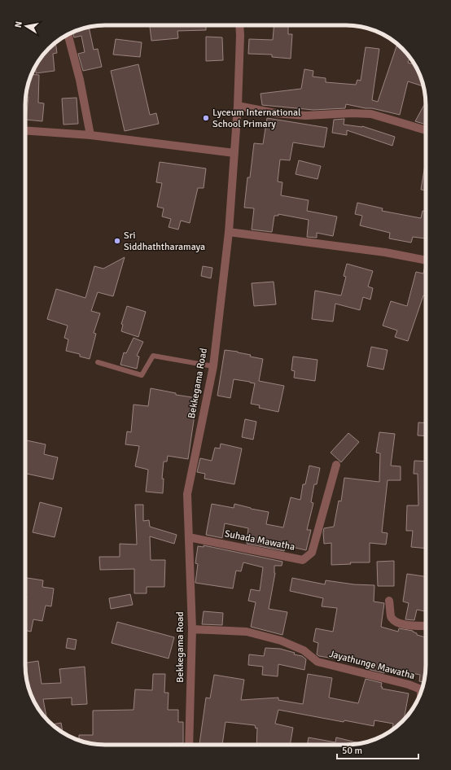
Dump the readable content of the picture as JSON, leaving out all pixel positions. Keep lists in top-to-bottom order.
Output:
{
  "streets": {
    "street": ["Bekkegama Road", "Suhada Mawatha", "Jayathunge Mawatha"]
  },
  "crossings": [
    ["Bekkegama Road", "Suhada Mawatha"],
    ["Bekkegama Road", "Jayathunge Mawatha"]
  ],
  "places": ["Lyceum International School Primary", "Sri Siddhaththaramaya"],
  "scale_bar": "50 m",
  "north": "left"
}
